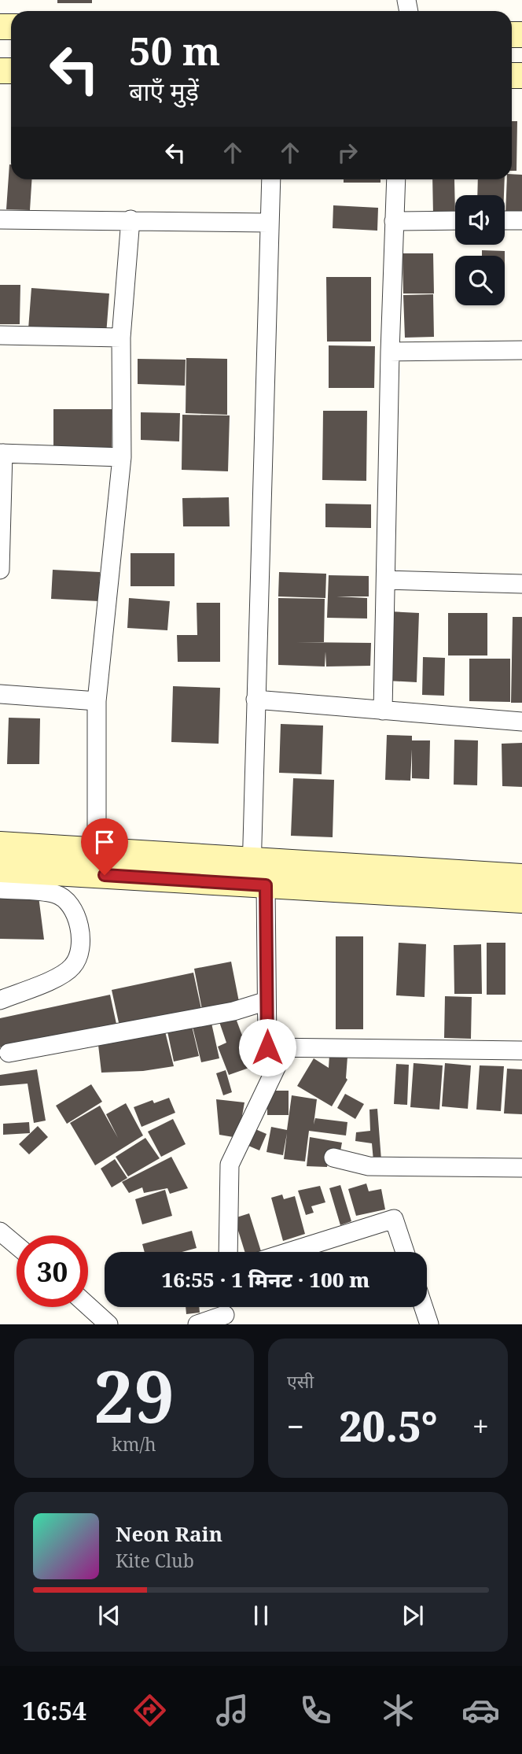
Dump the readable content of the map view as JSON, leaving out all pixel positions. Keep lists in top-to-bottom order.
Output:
{
  "page": {
    "turn": ["50 m", "बाएँ मुड़ें"],
    "limit": "30",
    "trip": "16:55 · 1 मिनट · 100 m",
    "tile": [
      ["29", "km/h"],
      "एसी"
    ],
    "heat": ["−", "20.5°", "+"],
    "song": ["Neon Rain", "Kite Club"],
    "tabs": "16:54"
  }
}
